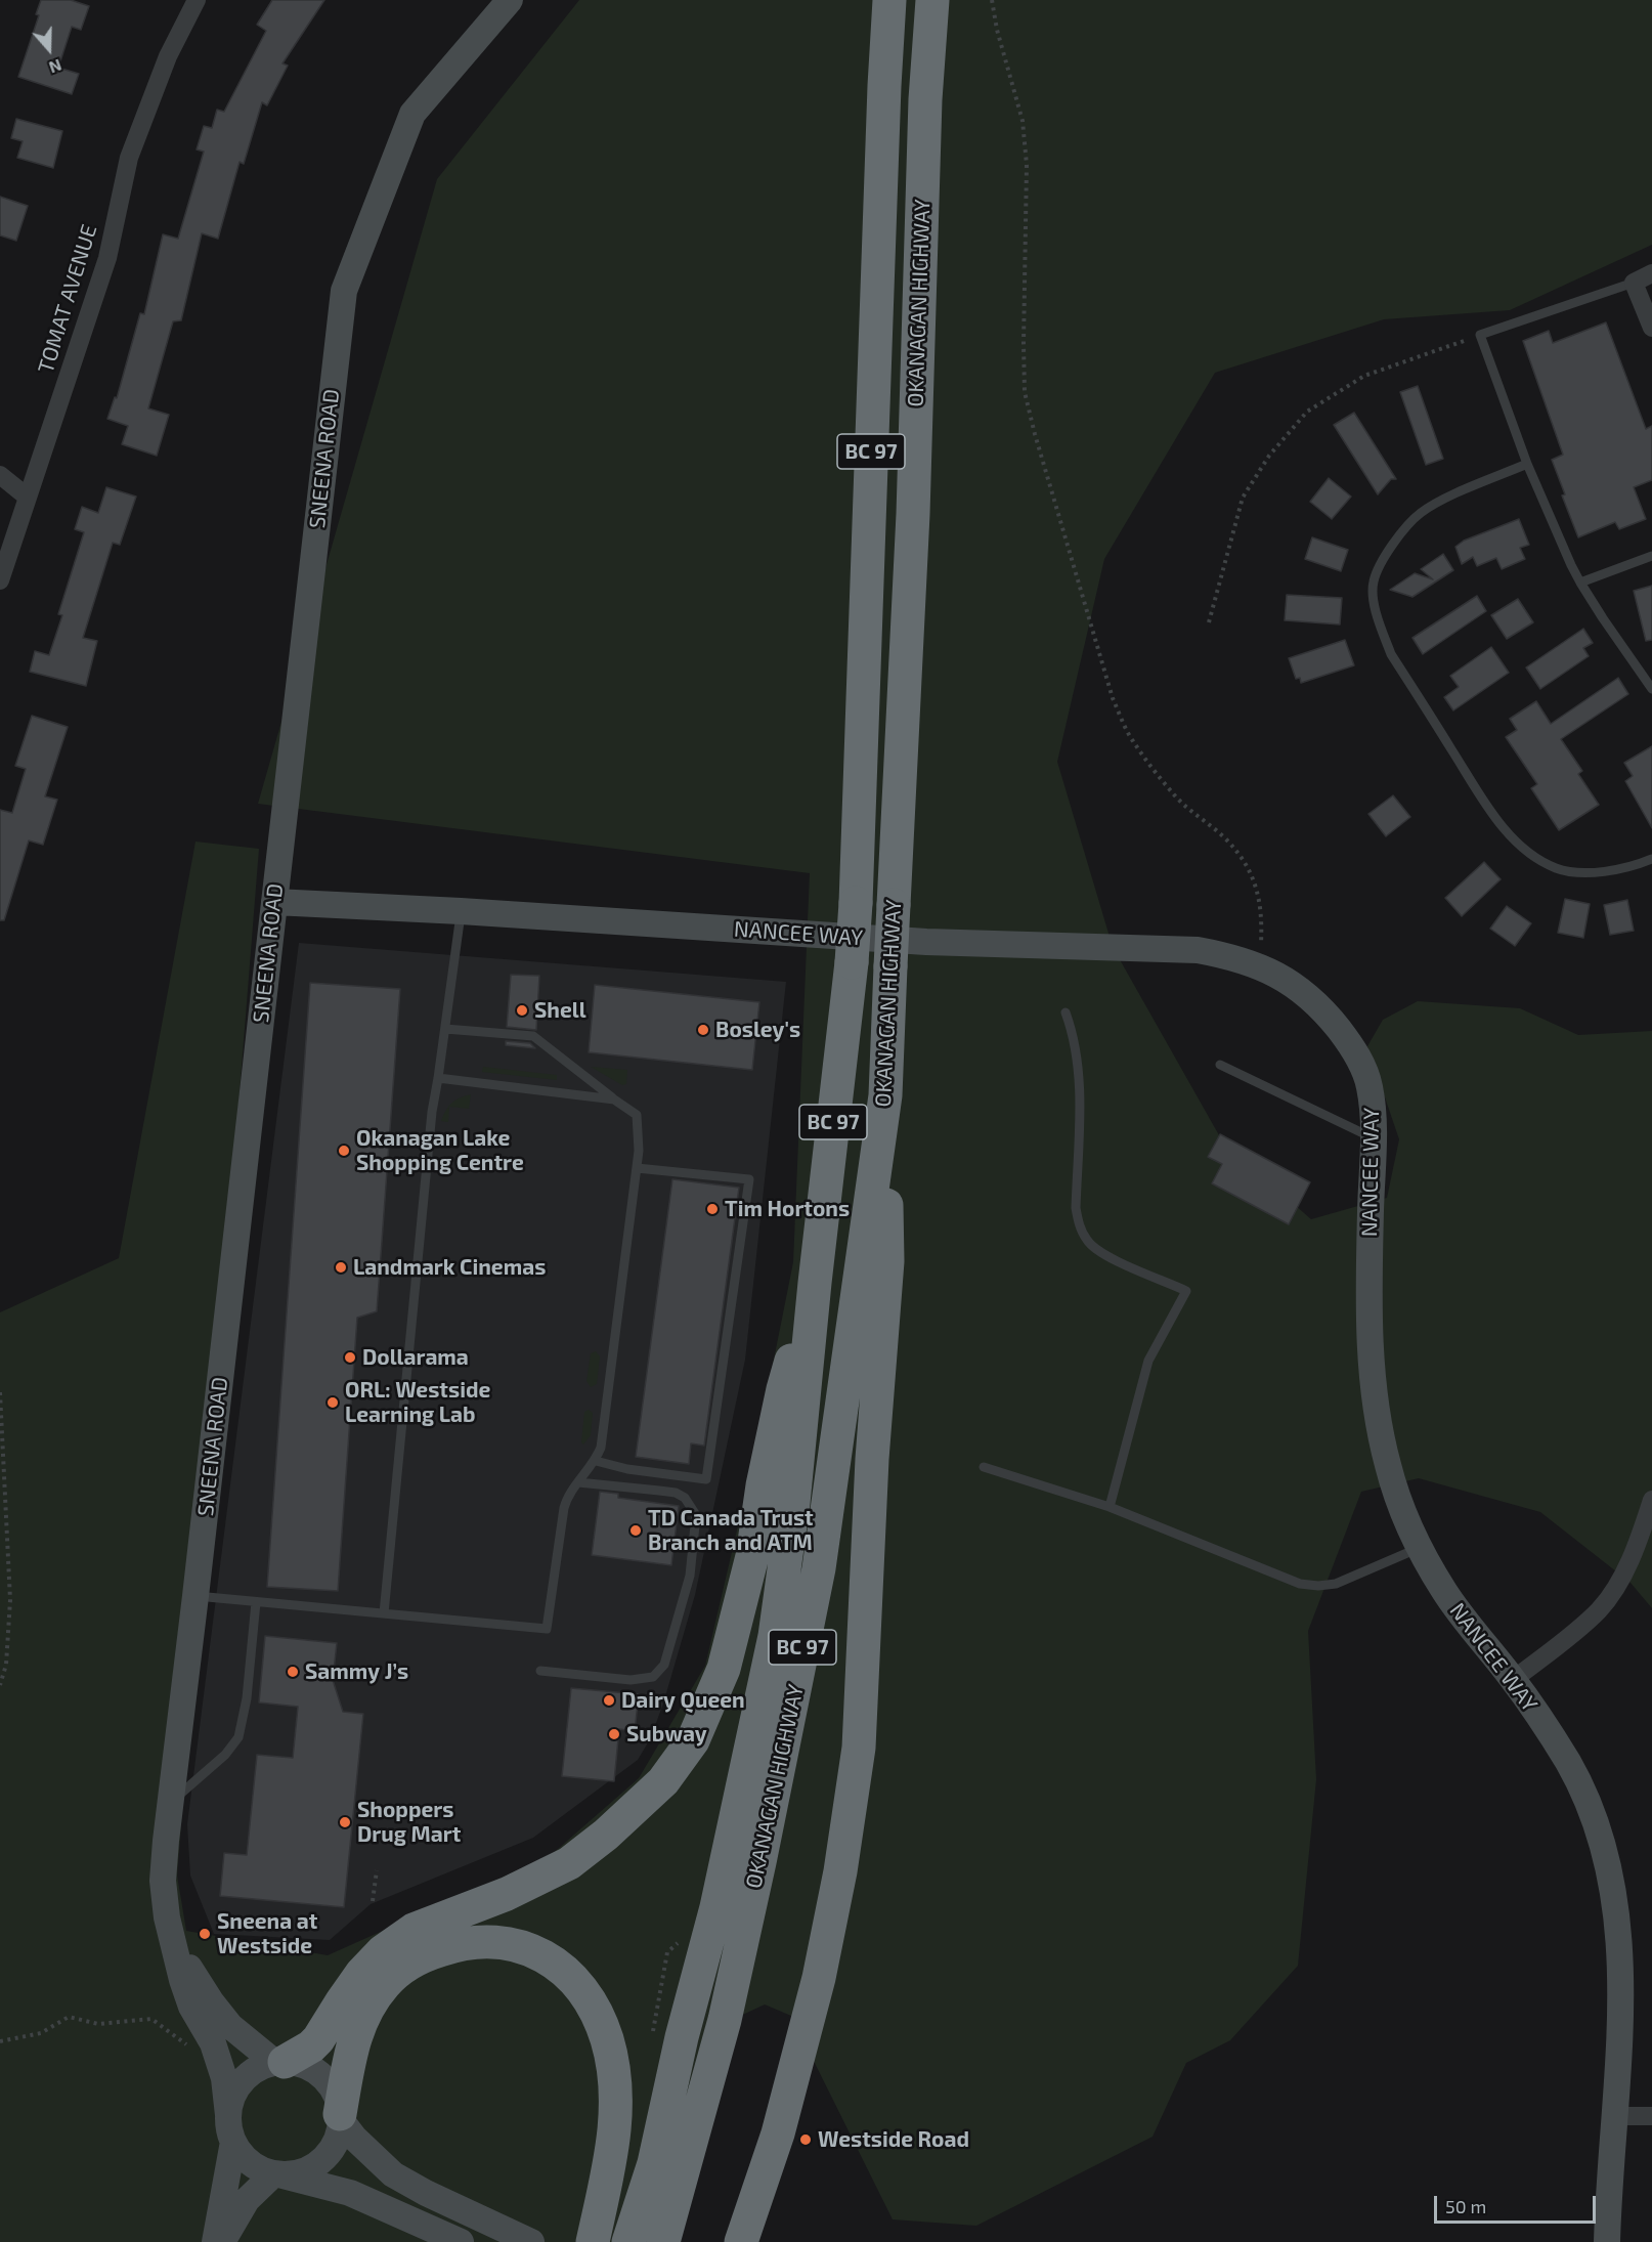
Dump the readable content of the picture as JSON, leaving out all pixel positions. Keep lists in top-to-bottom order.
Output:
{
  "streets": {
    "highway": ["OKANAGAN HIGHWAY", "BC 97"],
    "street": ["TOMAT AVENUE", "SNEENA ROAD", "NANCEE WAY"]
  },
  "crossings": [
    ["SNEENA ROAD", "NANCEE WAY"]
  ],
  "places": [
    "Shell",
    "Bosley's",
    "Okanagan Lake Shopping Centre",
    "Tim Hortons",
    "Landmark Cinemas",
    "Dollarama",
    "ORL: Westside Learning Lab",
    "TD Canada Trust Branch and ATM",
    "Sammy J’s",
    "Dairy Queen",
    "Subway",
    "Shoppers Drug Mart",
    "Sneena at Westside",
    "Westside Road"
  ],
  "scale_bar": "50 m",
  "north": "bottom"
}
